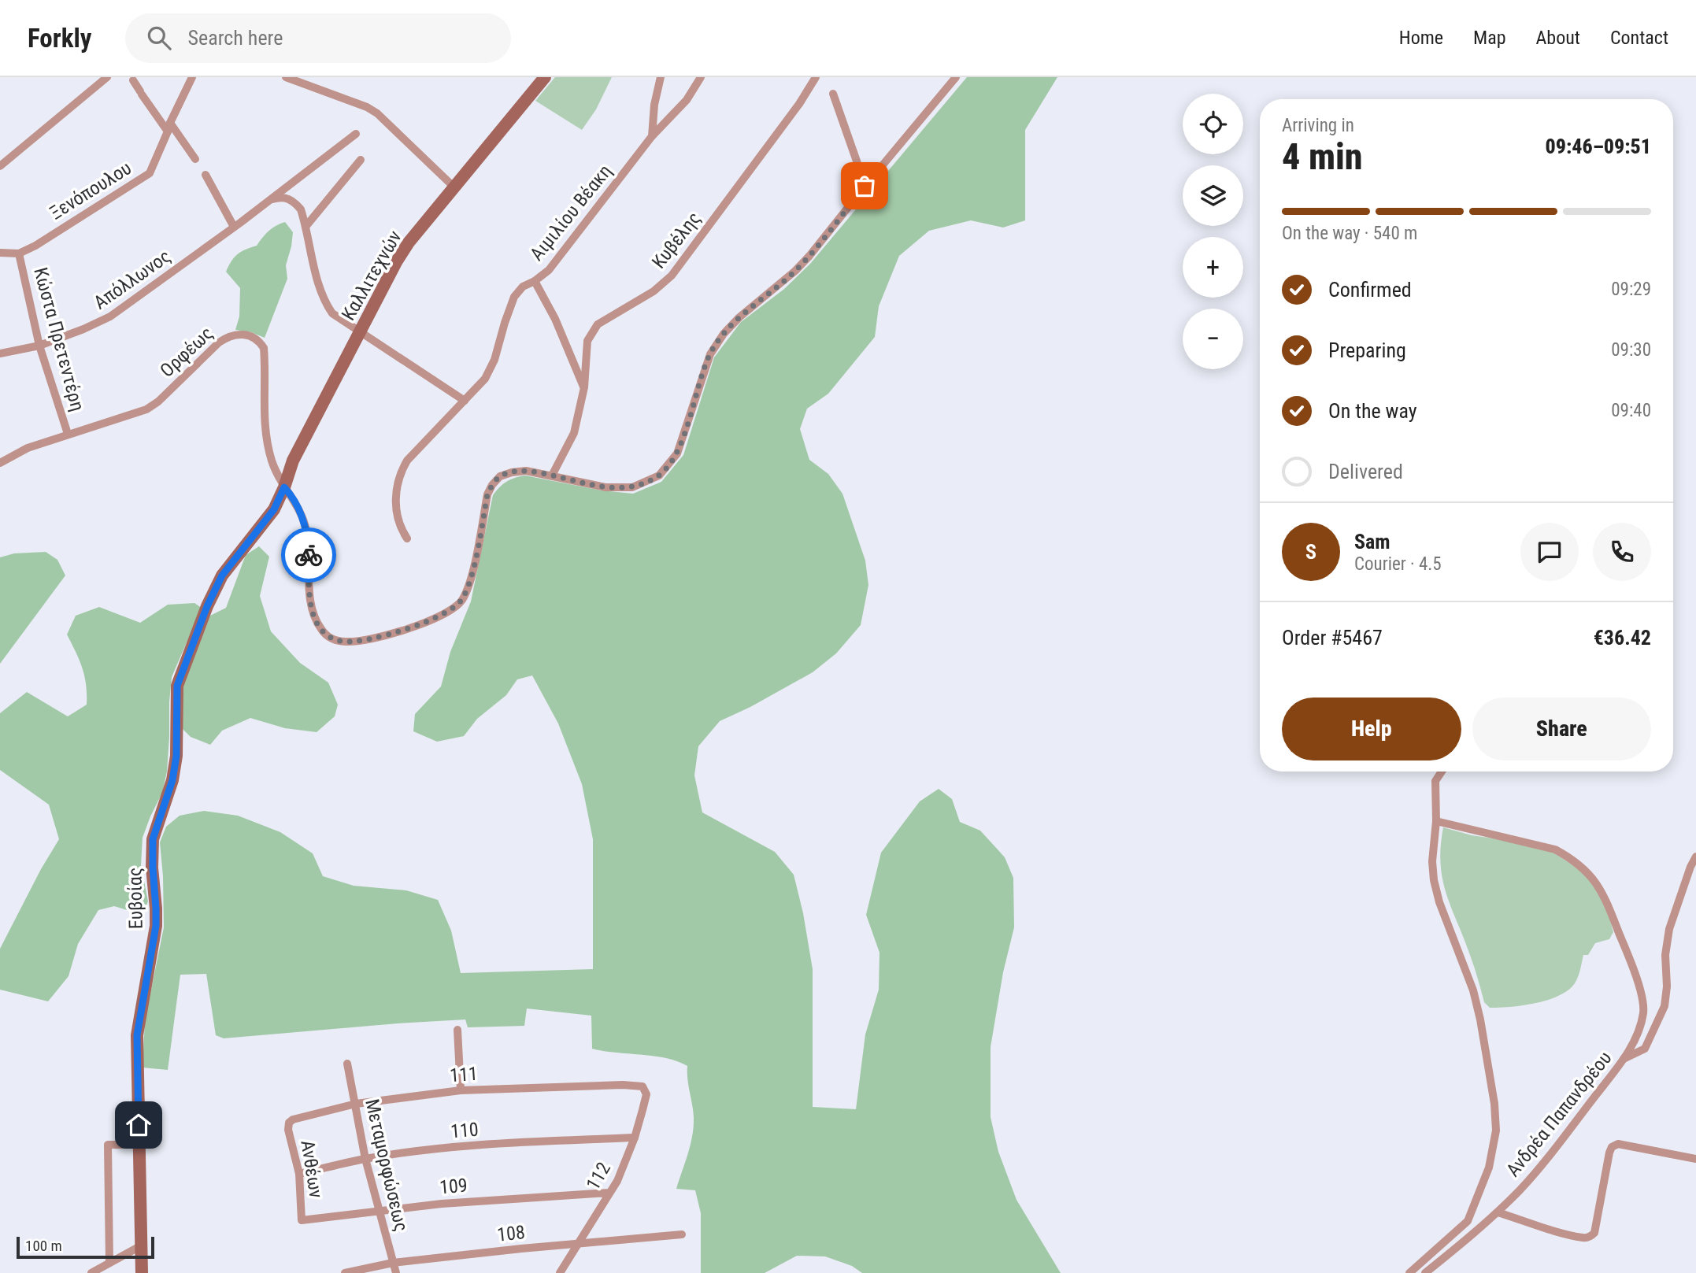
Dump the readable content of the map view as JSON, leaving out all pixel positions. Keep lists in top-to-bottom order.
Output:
{
  "streets": {
    "street": [
      "Ξενόπουλου",
      "Αιμιλίου Βέακη",
      "Κυβέλης",
      "Καλλιτεχνών",
      "Απόλλωνος",
      "Κώστα Πρετεντέρη",
      "Ορφέως",
      "Ευβοίας",
      "111",
      "Ανδρέα Παπανδρέου",
      "110",
      "Μεταμορφώσεως",
      "Ανθέων",
      "112",
      "109",
      "108"
    ]
  },
  "crossings": [
    ["Ξενόπουλου", "Κώστα Πρετεντέρη"],
    ["Κυβέλης", "Ορφέως"],
    ["Καλλιτεχνών", "Ορφέως"],
    ["Καλλιτεχνών", "Ευβοίας"],
    ["Απόλλωνος", "Κώστα Πρετεντέρη"],
    ["Κώστα Πρετεντέρη", "Ορφέως"],
    ["Ορφέως", "Ευβοίας"],
    ["111", "Μεταμορφώσεως"],
    ["111", "Ανθέων"],
    ["111", "112"],
    ["110", "Μεταμορφώσεως"],
    ["110", "Ανθέων"],
    ["110", "112"],
    ["Μεταμορφώσεως", "109"],
    ["Μεταμορφώσεως", "108"],
    ["Ανθέων", "109"],
    ["112", "109"],
    ["112", "108"]
  ],
  "scale_bar": "100 m",
  "page": {
    "header": "Forkly",
    "search": "Search here",
    "nav": [
      "Home",
      "Map",
      "About",
      "Contact"
    ],
    "map_buttons": ["+", "−"],
    "heading": ["4 min", "Arriving in", "09:46–09:51"],
    "panel": [
      "Sam",
      "Courier · 4.5",
      "Order #5467",
      "€36.42"
    ],
    "bar": "On the way · 540 m",
    "list": [
      ["Confirmed", "09:29"],
      ["Preparing", "09:30"],
      ["On the way", "09:40"],
      "Delivered"
    ],
    "round": "S",
    "buttons": ["Help", "Share"],
    "scale": "100 m"
  }
}
